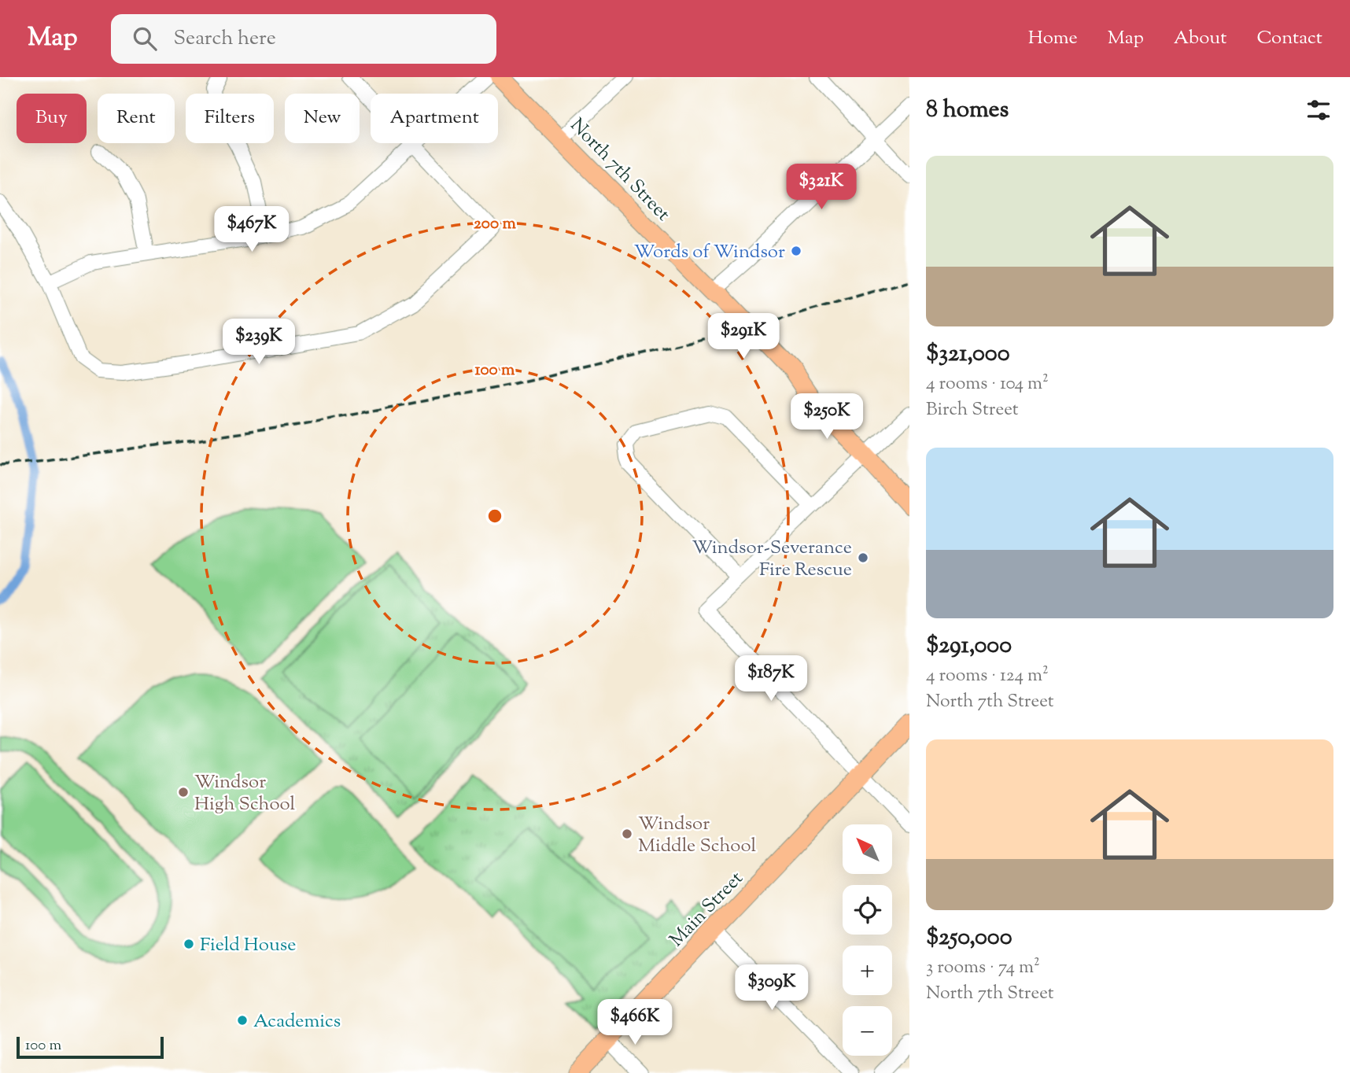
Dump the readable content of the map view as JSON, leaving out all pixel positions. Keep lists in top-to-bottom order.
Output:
{
  "streets": {
    "main road": ["North 7th Street", "Main Street"]
  },
  "places": [
    "Words of Windsor",
    "Windsor-Severance Fire Rescue",
    "Windsor High School",
    "Windsor Middle School",
    "Field House",
    "Academics"
  ],
  "scale_bar": "100 m",
  "north": "top left",
  "page": {
    "header": "Map",
    "search": "Search here",
    "nav": [
      "Home",
      "Map",
      "About",
      "Contact"
    ],
    "heading": "8 homes",
    "chip": [
      "Buy",
      "Rent",
      "Filters",
      "New",
      "Apartment"
    ],
    "list": [
      {
        "name": "$321,000",
        "note": "4 rooms · 104 m² · Birch Street"
      },
      {
        "name": "$291,000",
        "note": "4 rooms · 124 m² · North 7th Street"
      },
      {
        "name": "$250,000",
        "note": "3 rooms · 74 m² · North 7th Street"
      }
    ],
    "price": [
      "$321K",
      "$467K",
      "$291K",
      "$239K",
      "$250K",
      "$187K",
      "$309K",
      "$466K"
    ],
    "map_buttons": ["+", "−"],
    "scale": "100 m"
  },
  "rings": ["200 m", "100 m"]
}
